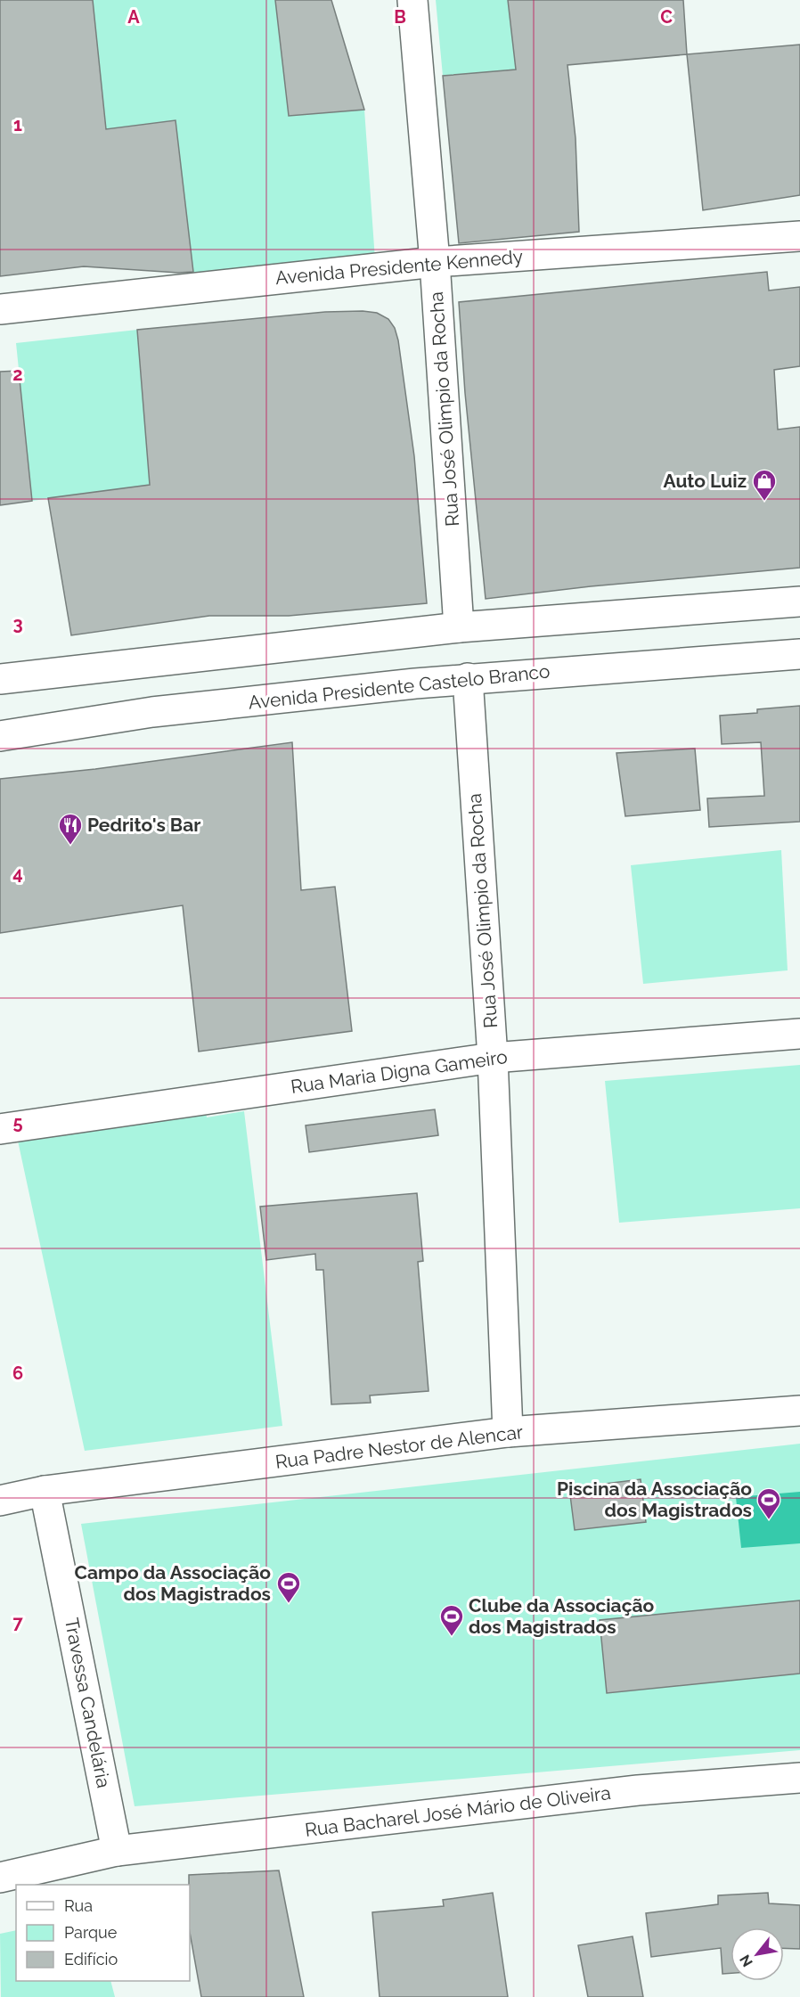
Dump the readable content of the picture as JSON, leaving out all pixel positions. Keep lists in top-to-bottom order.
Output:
{
  "streets": {
    "street": [
      "Avenida Presidente Kennedy",
      "Rua José Olimpio da Rocha",
      "Avenida Presidente Castelo Branco",
      "Rua Maria Digna Gameiro",
      "Rua Padre Nestor de Alencar",
      "Travessa Candelária",
      "Rua Bacharel José Mário de Oliveira"
    ]
  },
  "crossings": [
    ["Avenida Presidente Kennedy", "Rua José Olimpio da Rocha"],
    ["Rua José Olimpio da Rocha", "Avenida Presidente Castelo Branco"],
    ["Rua José Olimpio da Rocha", "Rua Maria Digna Gameiro"],
    ["Rua José Olimpio da Rocha", "Rua Padre Nestor de Alencar"],
    ["Rua Padre Nestor de Alencar", "Travessa Candelária"],
    ["Travessa Candelária", "Rua Bacharel José Mário de Oliveira"]
  ],
  "places": {
    "shop": ["Auto Luiz"],
    "restaurant": ["Pedrito's Bar"],
    "sports": ["Piscina da Associação dos Magistrados", "Campo da Associação dos Magistrados", "Clube da Associação dos Magistrados"]
  },
  "legend": ["Rua", "Parque", "Edifício"],
  "north": "bottom left",
  "grid": {
    "columns": ["A", "B", "C"],
    "rows": [
      "1",
      "2",
      "3",
      "4",
      "5",
      "6",
      "7"
    ]
  }
}
